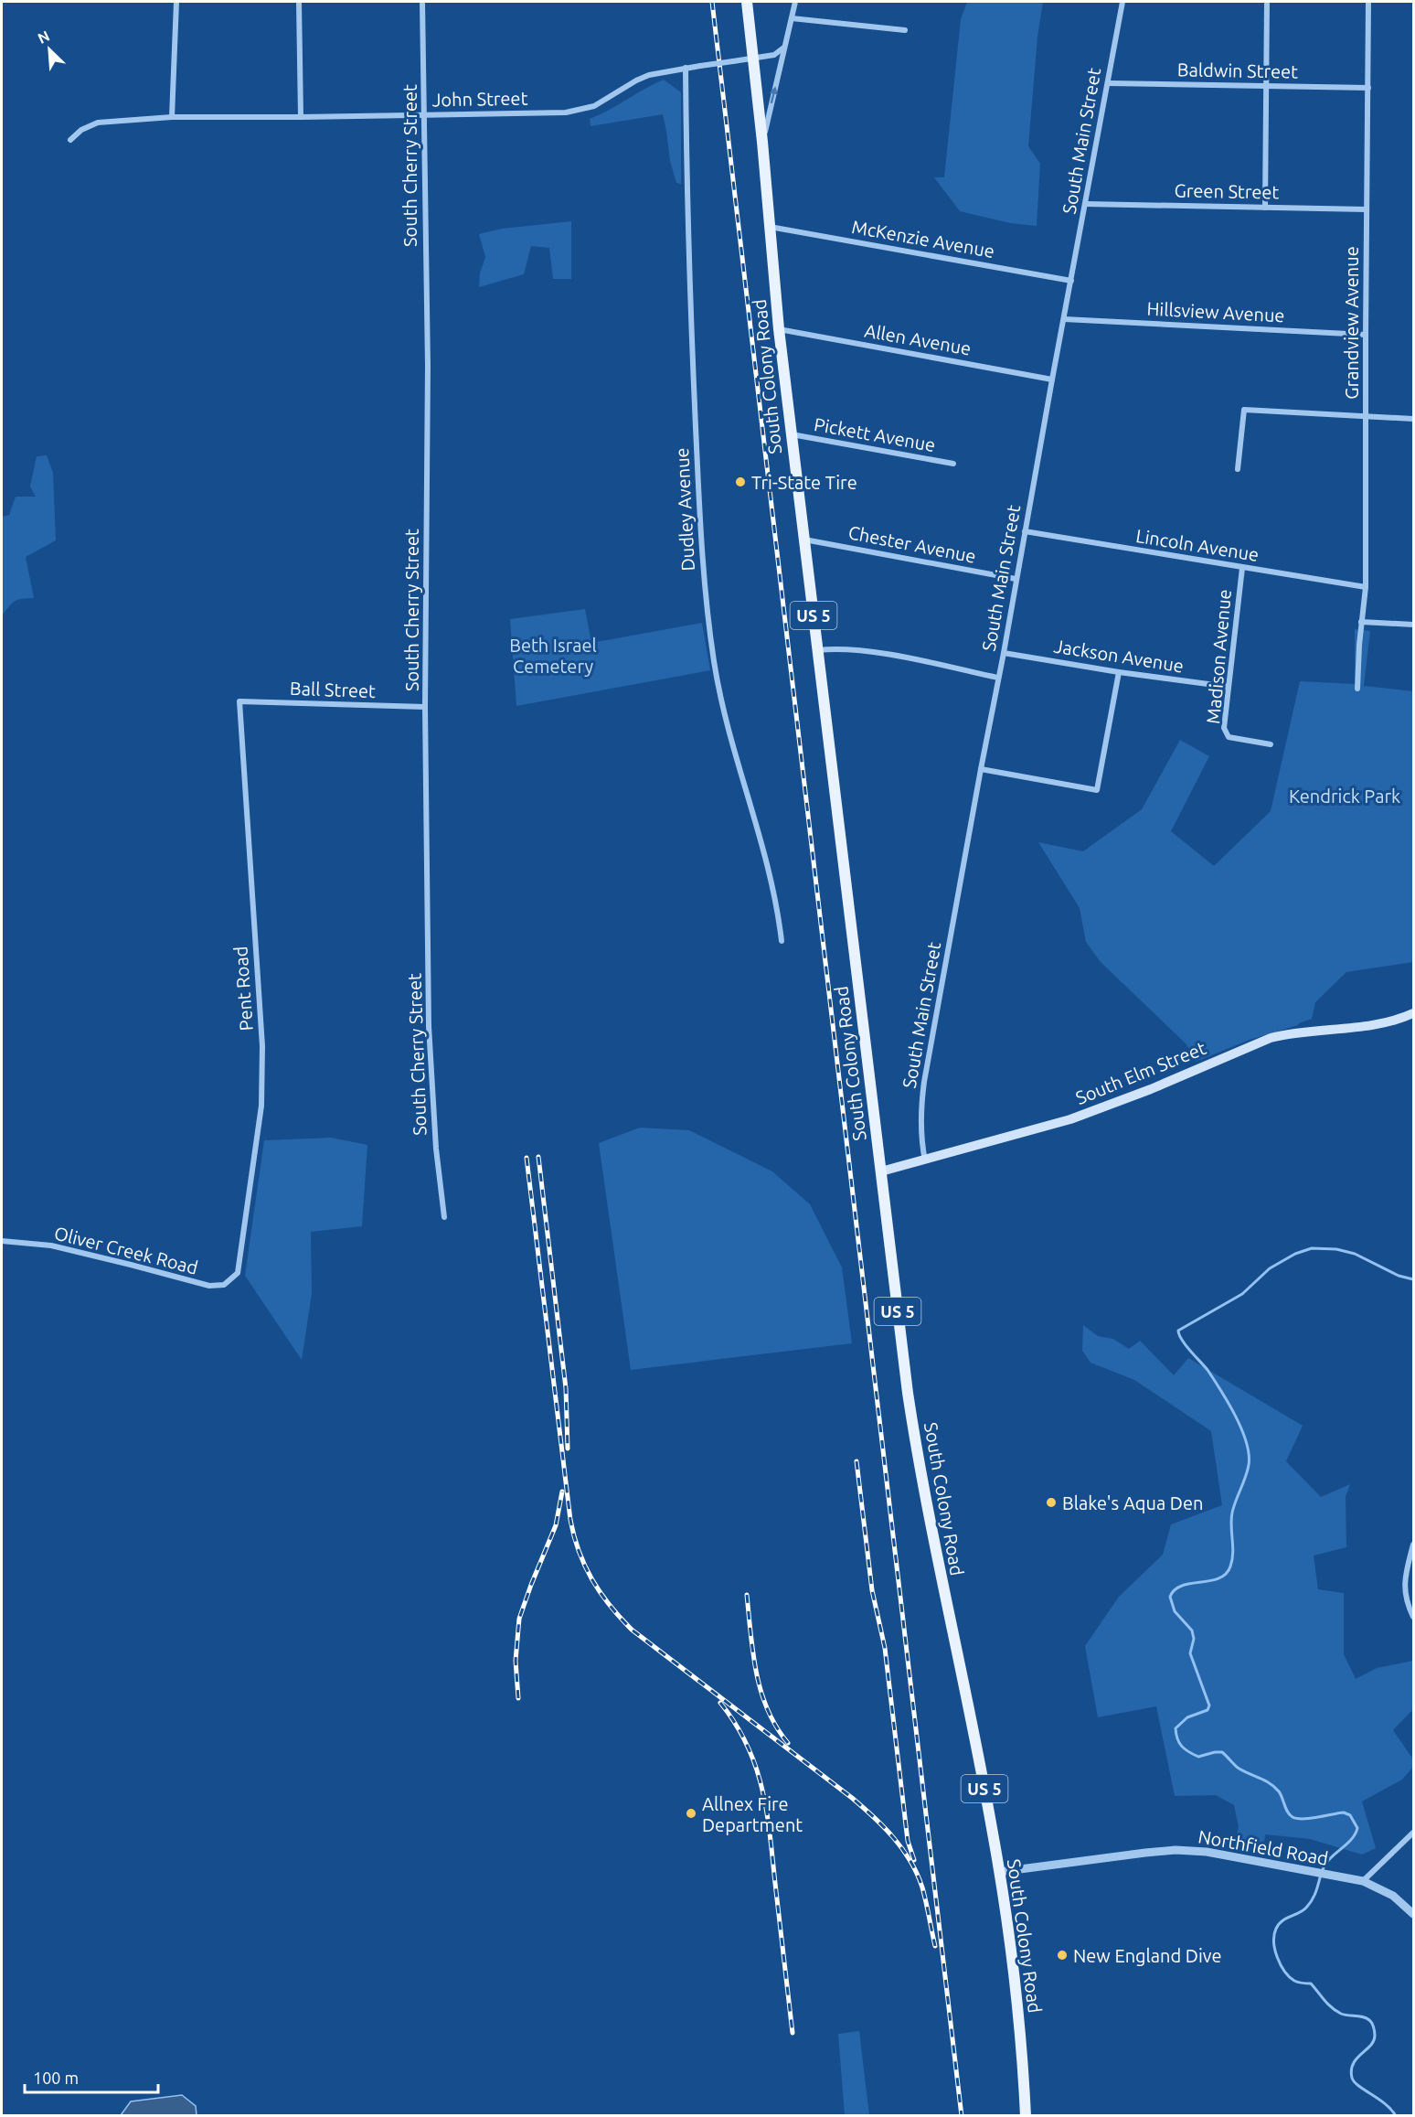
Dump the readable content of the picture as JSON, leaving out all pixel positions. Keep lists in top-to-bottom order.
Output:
{
  "streets": {
    "main road": ["South Colony Road", "US 5", "South Elm Street"],
    "street": [
      "Baldwin Street",
      "John Street",
      "South Main Street",
      "South Cherry Street",
      "Green Street",
      "McKenzie Avenue",
      "Hillsview Avenue",
      "Grandview Avenue",
      "Allen Avenue",
      "Pickett Avenue",
      "Dudley Avenue",
      "Chester Avenue",
      "Lincoln Avenue",
      "Jackson Avenue",
      "Madison Avenue",
      "Ball Street",
      "Pent Road",
      "Oliver Creek Road",
      "Northfield Road"
    ]
  },
  "crossings": [
    ["Baldwin Street", "South Main Street"],
    ["Baldwin Street", "Grandview Avenue"],
    ["John Street", "South Cherry Street"],
    ["John Street", "South Colony Road"],
    ["John Street", "Dudley Avenue"],
    ["South Main Street", "Green Street"],
    ["South Main Street", "McKenzie Avenue"],
    ["South Main Street", "Hillsview Avenue"],
    ["South Main Street", "Allen Avenue"],
    ["South Main Street", "Chester Avenue"],
    ["South Main Street", "Lincoln Avenue"],
    ["South Main Street", "Jackson Avenue"],
    ["South Main Street", "South Elm Street"],
    ["South Cherry Street", "Ball Street"],
    ["Green Street", "Grandview Avenue"],
    ["McKenzie Avenue", "South Colony Road"],
    ["Hillsview Avenue", "Grandview Avenue"],
    ["Grandview Avenue", "Lincoln Avenue"],
    ["Allen Avenue", "South Colony Road"],
    ["South Colony Road", "Pickett Avenue"],
    ["South Colony Road", "Chester Avenue"],
    ["South Colony Road", "South Elm Street"],
    ["South Colony Road", "Northfield Road"],
    ["Lincoln Avenue", "Madison Avenue"],
    ["Jackson Avenue", "Madison Avenue"],
    ["Ball Street", "Pent Road"],
    ["Pent Road", "Oliver Creek Road"]
  ],
  "parks": ["Beth Israel Cemetery", "Kendrick Park"],
  "places": [
    "Tri-State Tire",
    "Blake's Aqua Den",
    "Allnex Fire Department",
    "New England Dive"
  ],
  "scale_bar": "100 m",
  "north": "top left"
}
